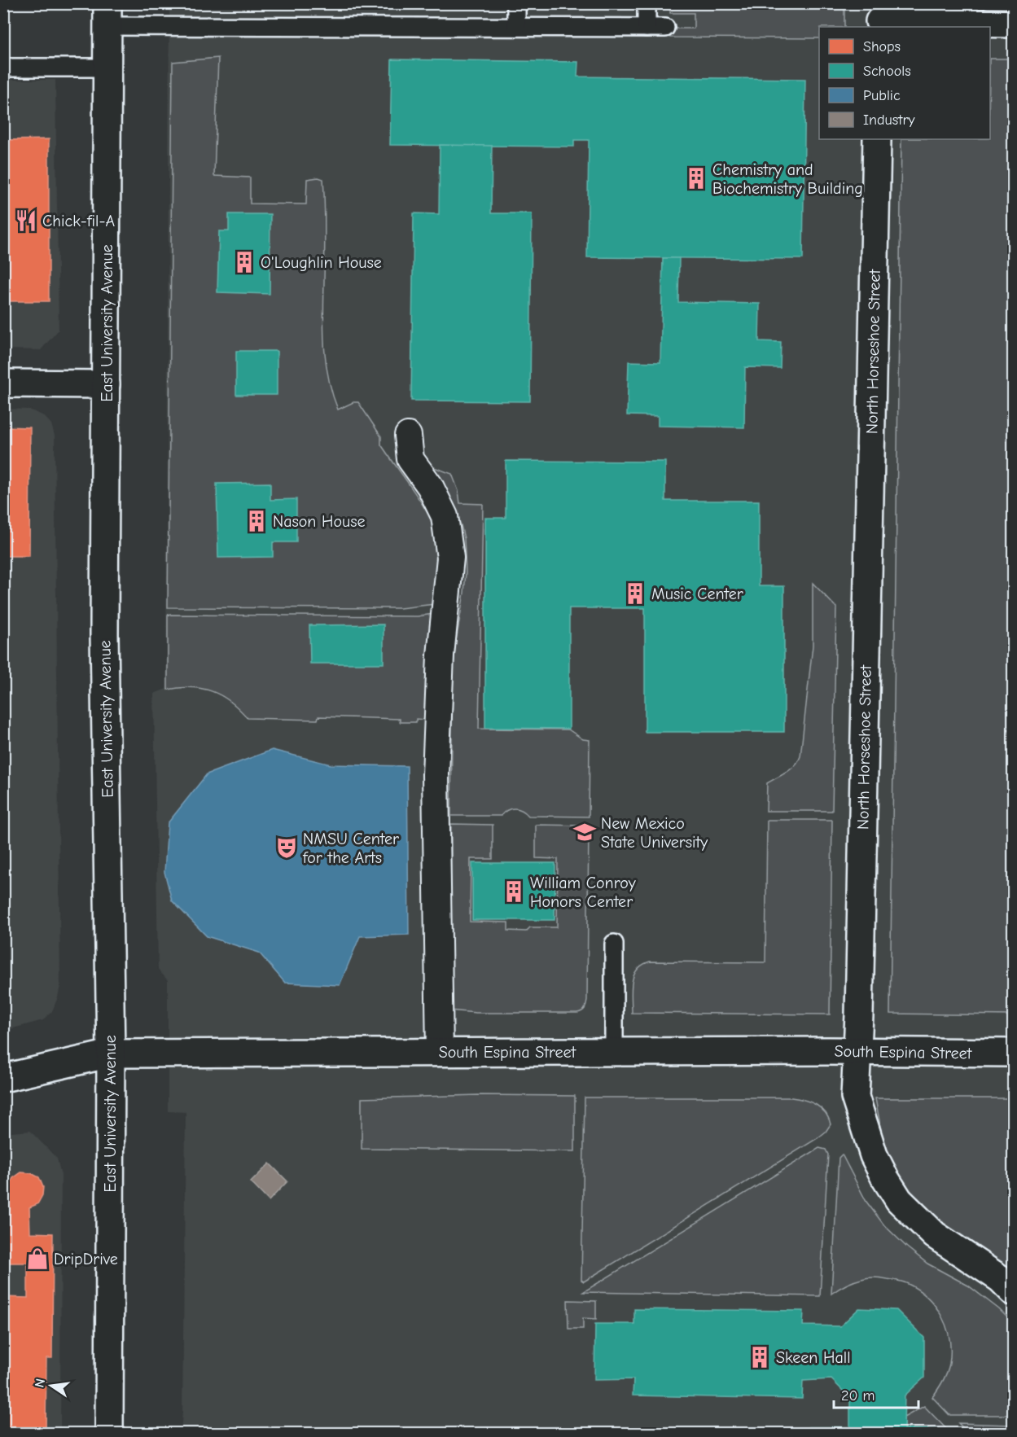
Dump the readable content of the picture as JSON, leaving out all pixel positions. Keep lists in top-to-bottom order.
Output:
{
  "streets": {
    "street": ["East University Avenue", "North Horseshoe Street", "South Espina Street"]
  },
  "crossings": [
    ["East University Avenue", "South Espina Street"],
    ["North Horseshoe Street", "South Espina Street"]
  ],
  "places": {
    "building": [
      "Chemistry and Biochemistry Building",
      "O'Loughlin House",
      "Nason House",
      "Music Center",
      "William Conroy Honors Center",
      "Skeen Hall"
    ],
    "restaurant": ["Chick-fil-A"],
    "school or university": ["New Mexico State University"],
    "theatre": ["NMSU Center for the Arts"],
    "shop": ["DripDrive"]
  },
  "legend": [
    "Shops",
    "Schools",
    "Public",
    "Industry"
  ],
  "scale_bar": "20 m",
  "north": "left"
}
